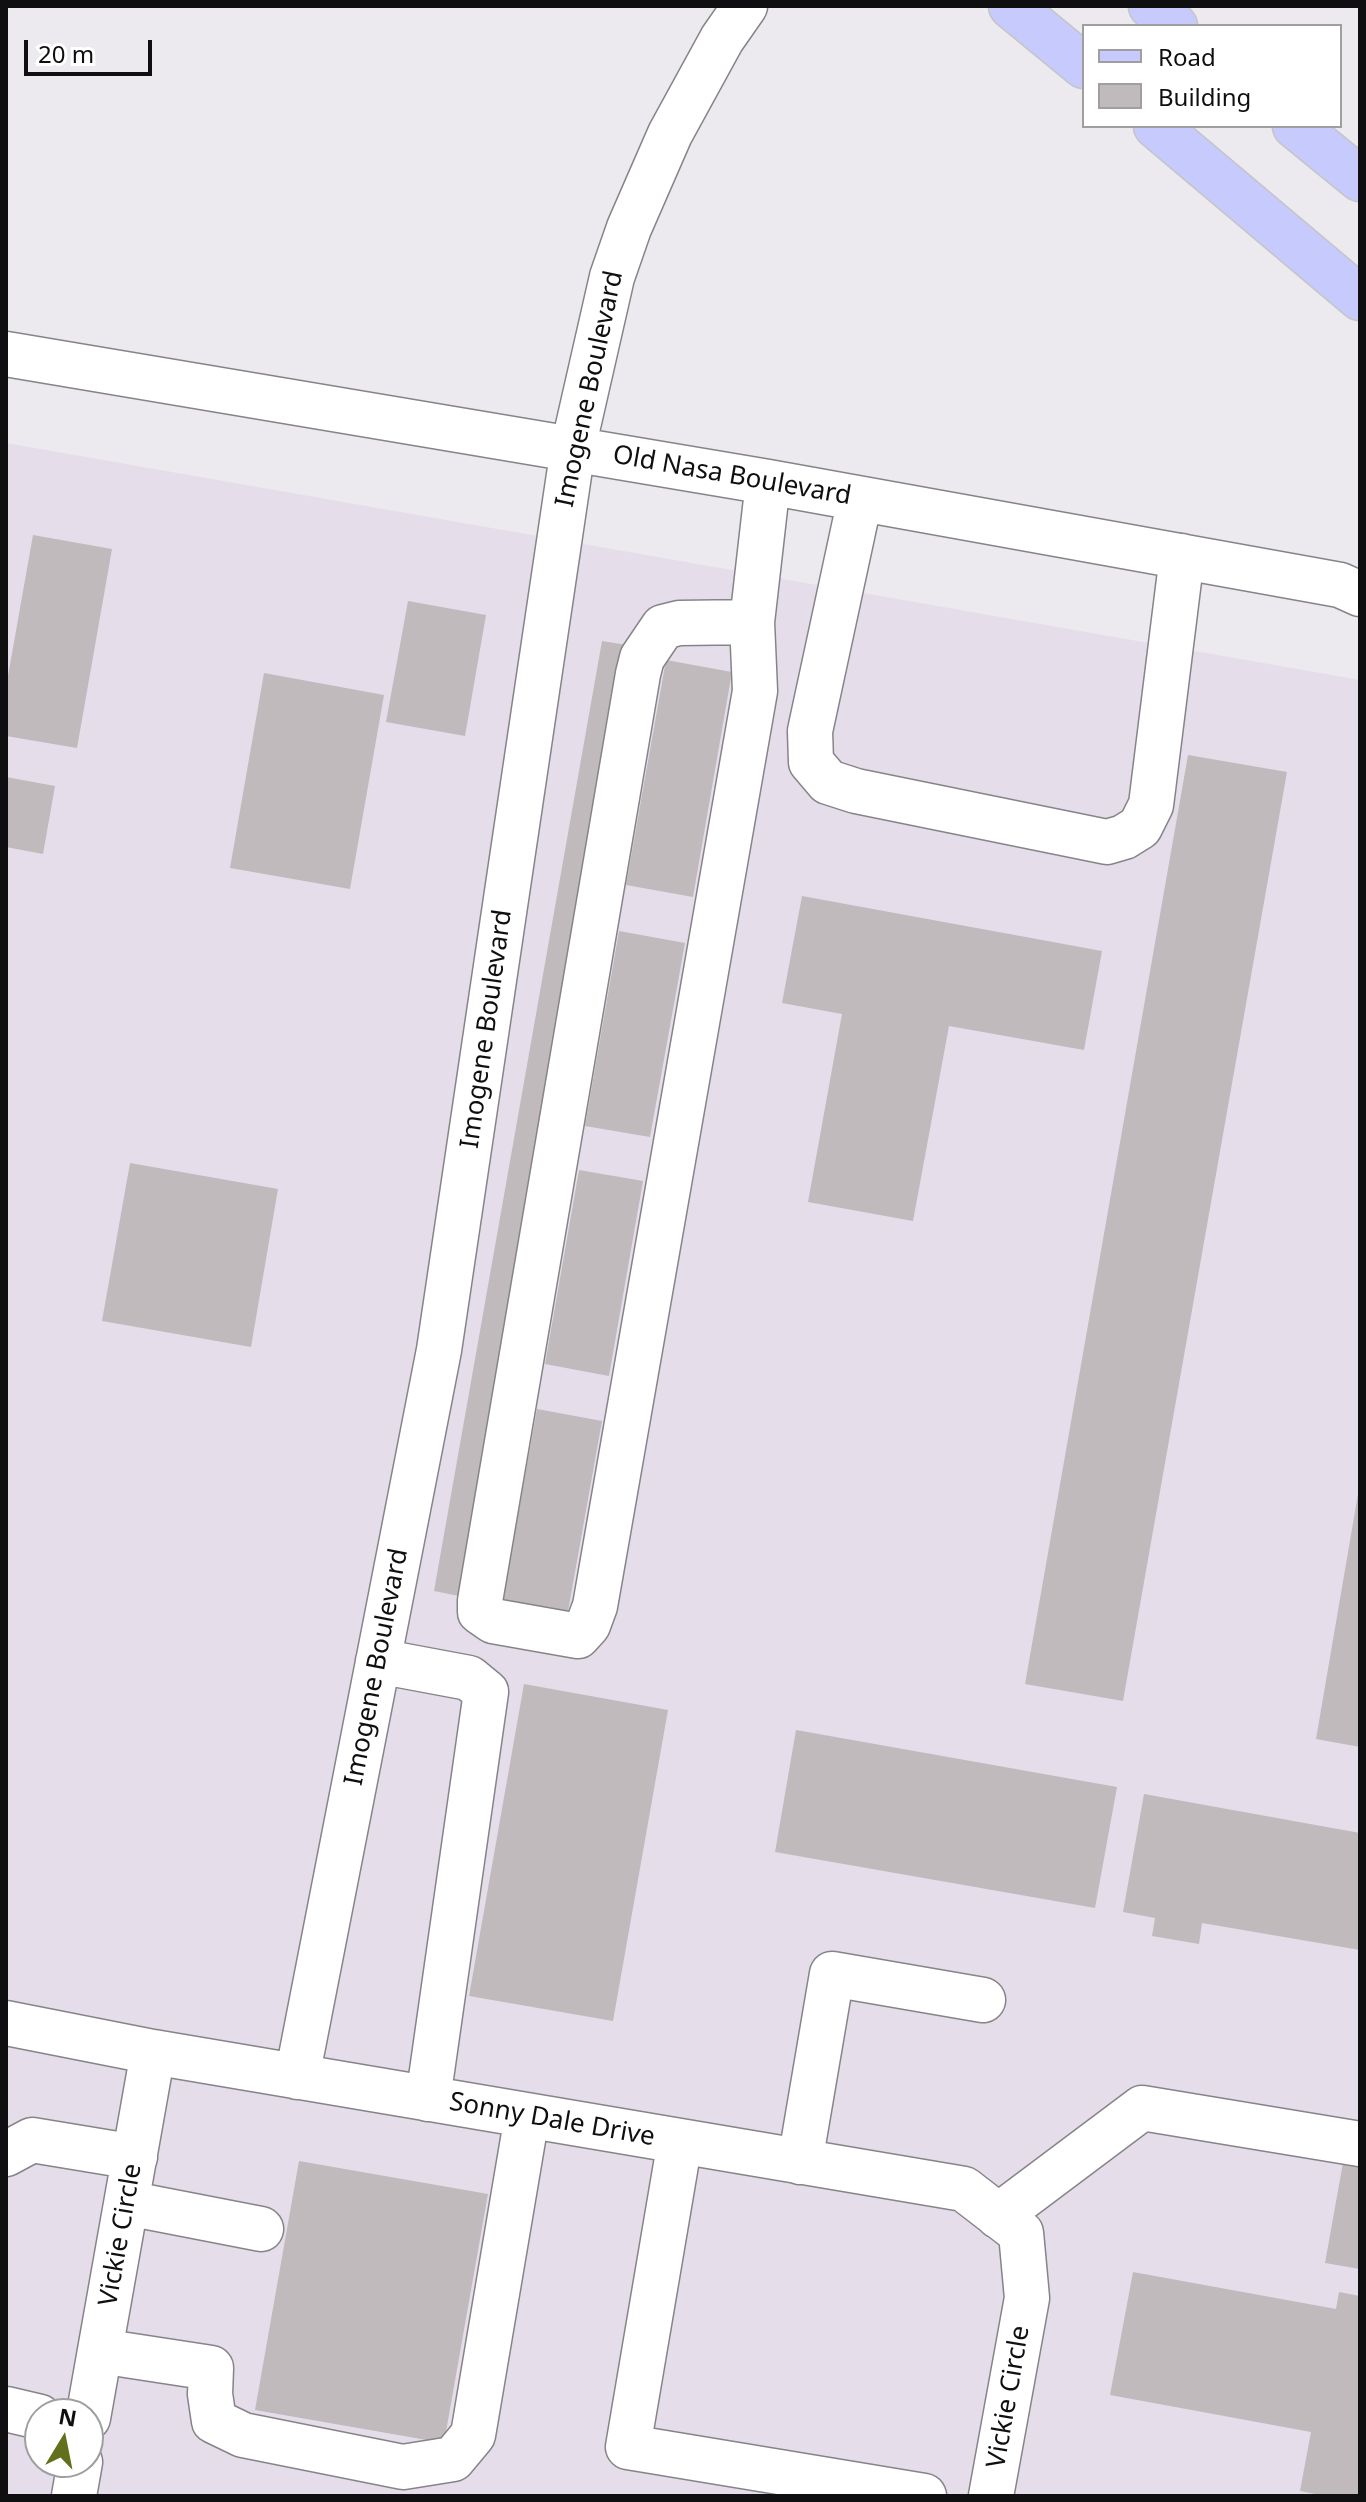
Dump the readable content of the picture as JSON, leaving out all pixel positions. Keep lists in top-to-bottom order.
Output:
{
  "streets": {
    "street": [
      "Imogene Boulevard",
      "Old Nasa Boulevard",
      "Sonny Dale Drive",
      "Vickie Circle"
    ]
  },
  "crossings": [
    ["Imogene Boulevard", "Old Nasa Boulevard"],
    ["Imogene Boulevard", "Sonny Dale Drive"],
    ["Sonny Dale Drive", "Vickie Circle"]
  ],
  "legend": ["Road", "Building"],
  "scale_bar": "20 m",
  "north": "top"
}
